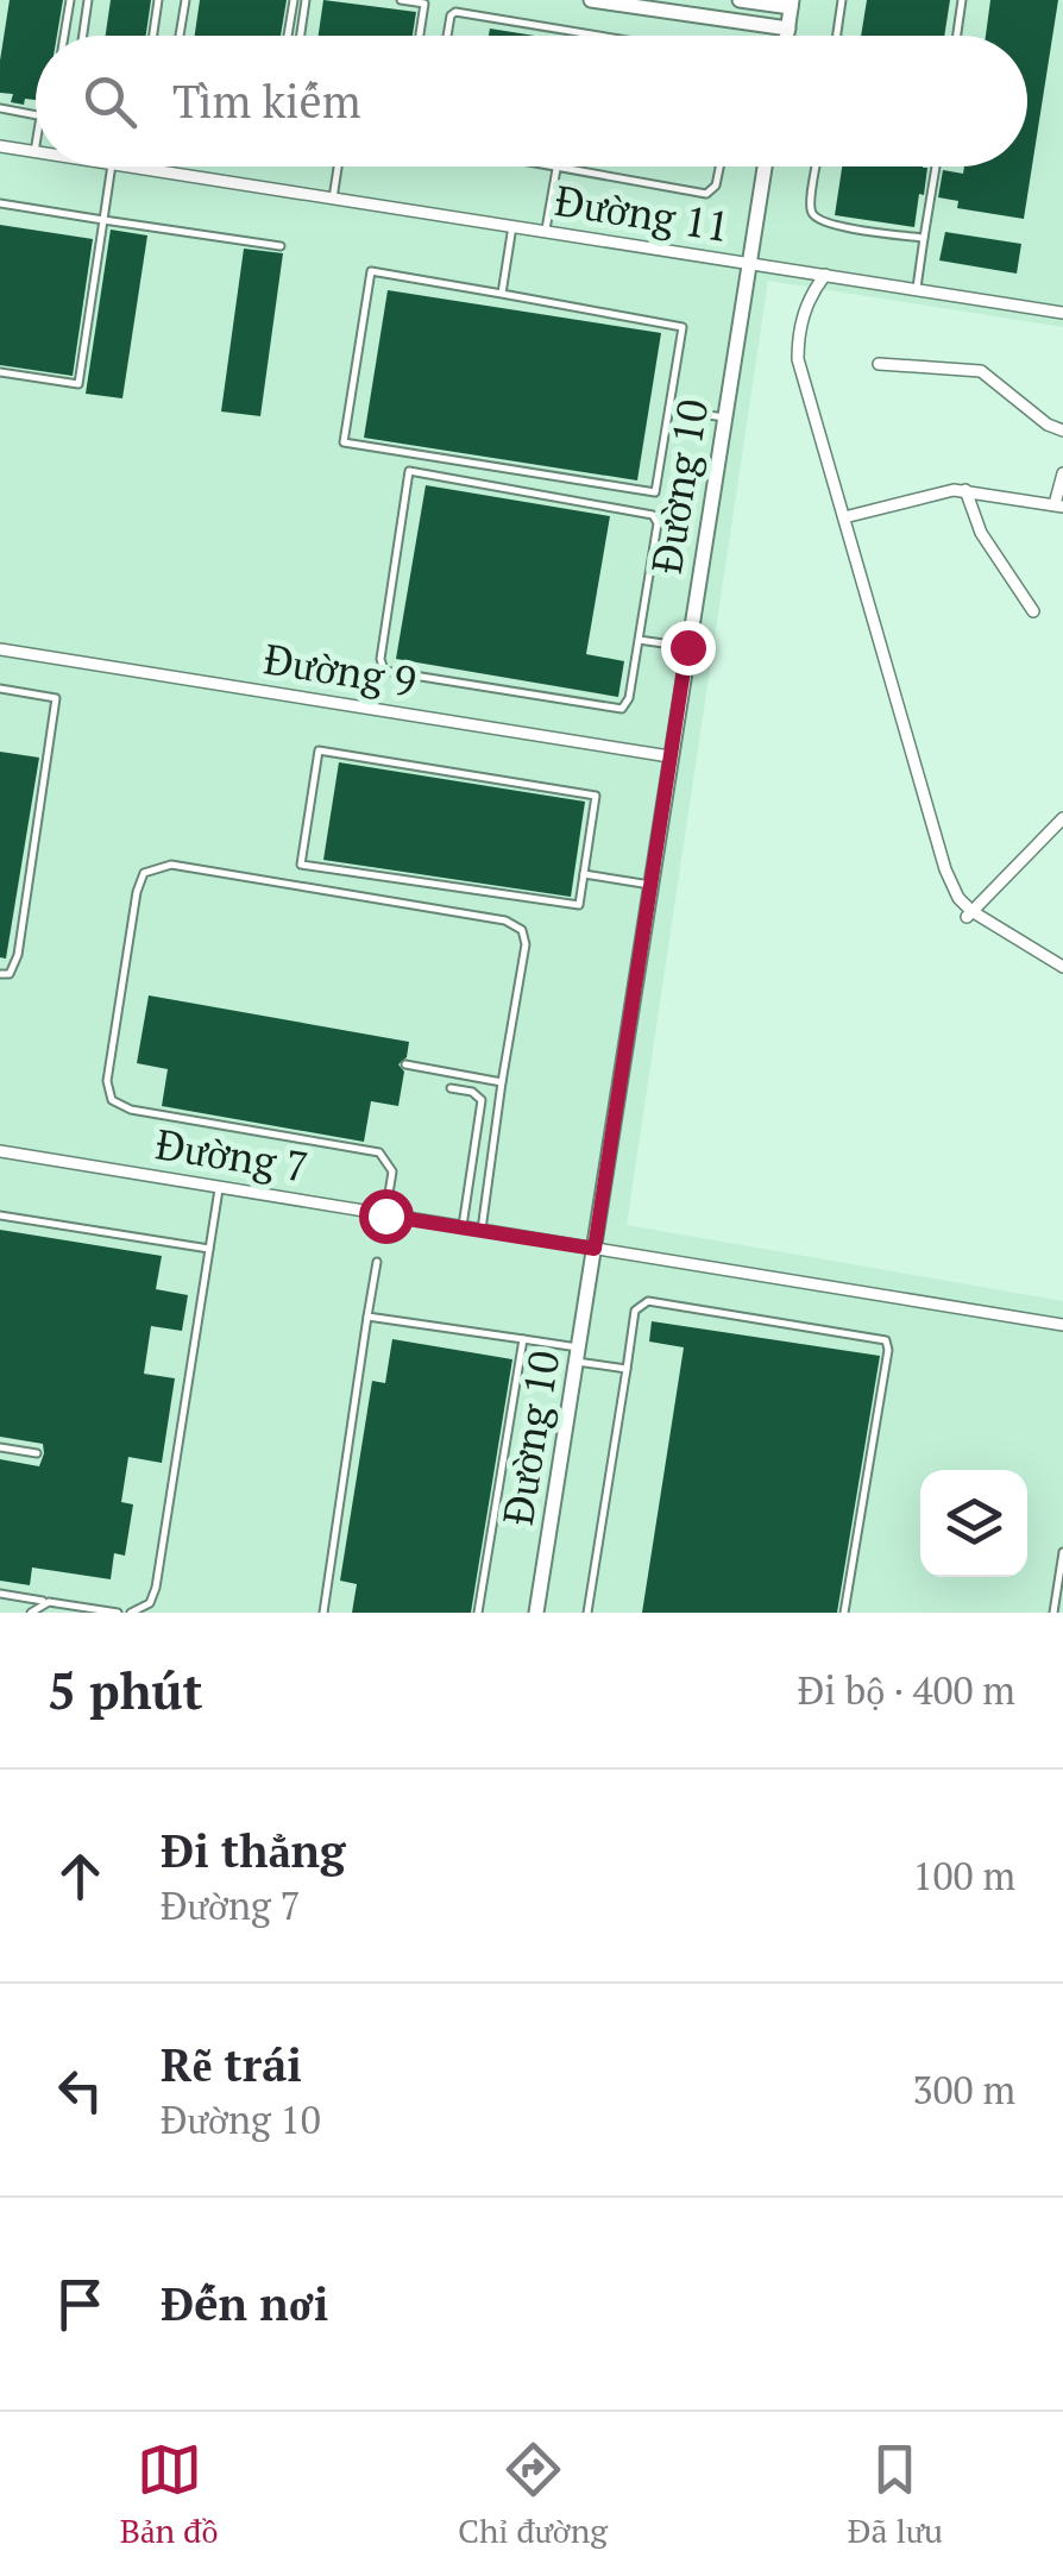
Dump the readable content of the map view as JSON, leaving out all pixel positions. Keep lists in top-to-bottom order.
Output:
{
  "streets": {
    "street": [
      "Đường 11",
      "Đường 10",
      "Đường 9",
      "Đường 7"
    ]
  },
  "crossings": [
    ["Đường 11", "Đường 10"],
    ["Đường 10", "Đường 9"],
    ["Đường 10", "Đường 7"]
  ],
  "page": {
    "search": "Tìm kiếm",
    "heading": ["5 phút", "Đi bộ · 400 m"],
    "list": [
      ["Đi thẳng", "Đường 7", "100 m"],
      ["Rẽ trái", "Đường 10", "300 m"],
      "Đến nơi"
    ],
    "nav": ["Bản đồ", "Chỉ đường", "Đã lưu"]
  }
}
